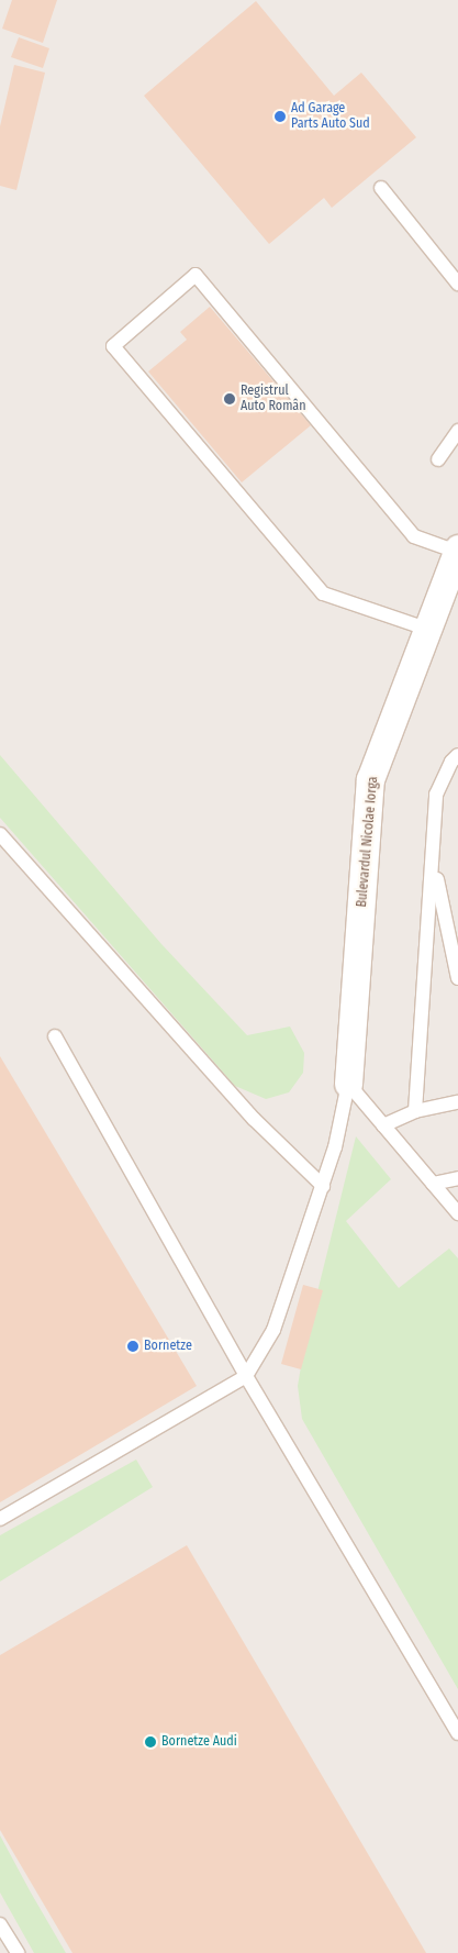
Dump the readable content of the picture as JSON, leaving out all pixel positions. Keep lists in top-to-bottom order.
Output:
{
  "streets": {
    "street": ["Bulevardul Nicolae Iorga"]
  },
  "places": [
    "Ad Garage Parts Auto Sud",
    "Registrul Auto Român",
    "Bornetze",
    "Bornetze Audi"
  ]
}
